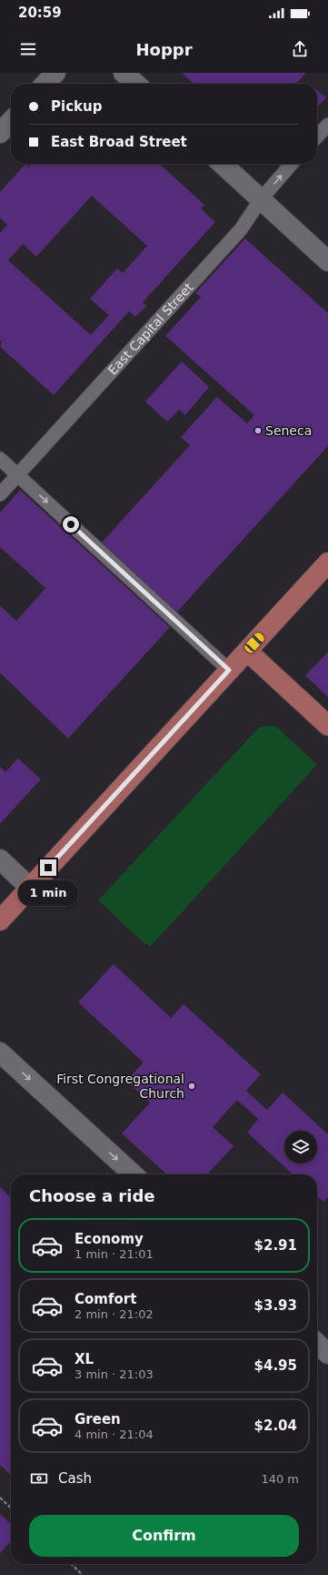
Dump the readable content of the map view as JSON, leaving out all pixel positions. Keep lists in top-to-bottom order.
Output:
{
  "streets": {
    "lane": ["East Capital Street"]
  },
  "places": ["Seneca", "First Congregational Church"],
  "page": {
    "status": "20:59",
    "header": "Hoppr",
    "banner": ["Pickup", "East Broad Street"],
    "bubble": "1 min",
    "heading": "Choose a ride",
    "list": [
      {
        "name": "Economy",
        "note": "1 min · 21:01",
        "value": "$2.91"
      },
      {
        "name": "Comfort",
        "note": "2 min · 21:02",
        "value": "$3.93"
      },
      {
        "name": "XL",
        "note": "3 min · 21:03",
        "value": "$4.95"
      },
      {
        "name": "Green",
        "note": "4 min · 21:04",
        "value": "$2.04"
      }
    ],
    "pay": ["Cash", "140 m"],
    "buttons": "Confirm"
  }
}
